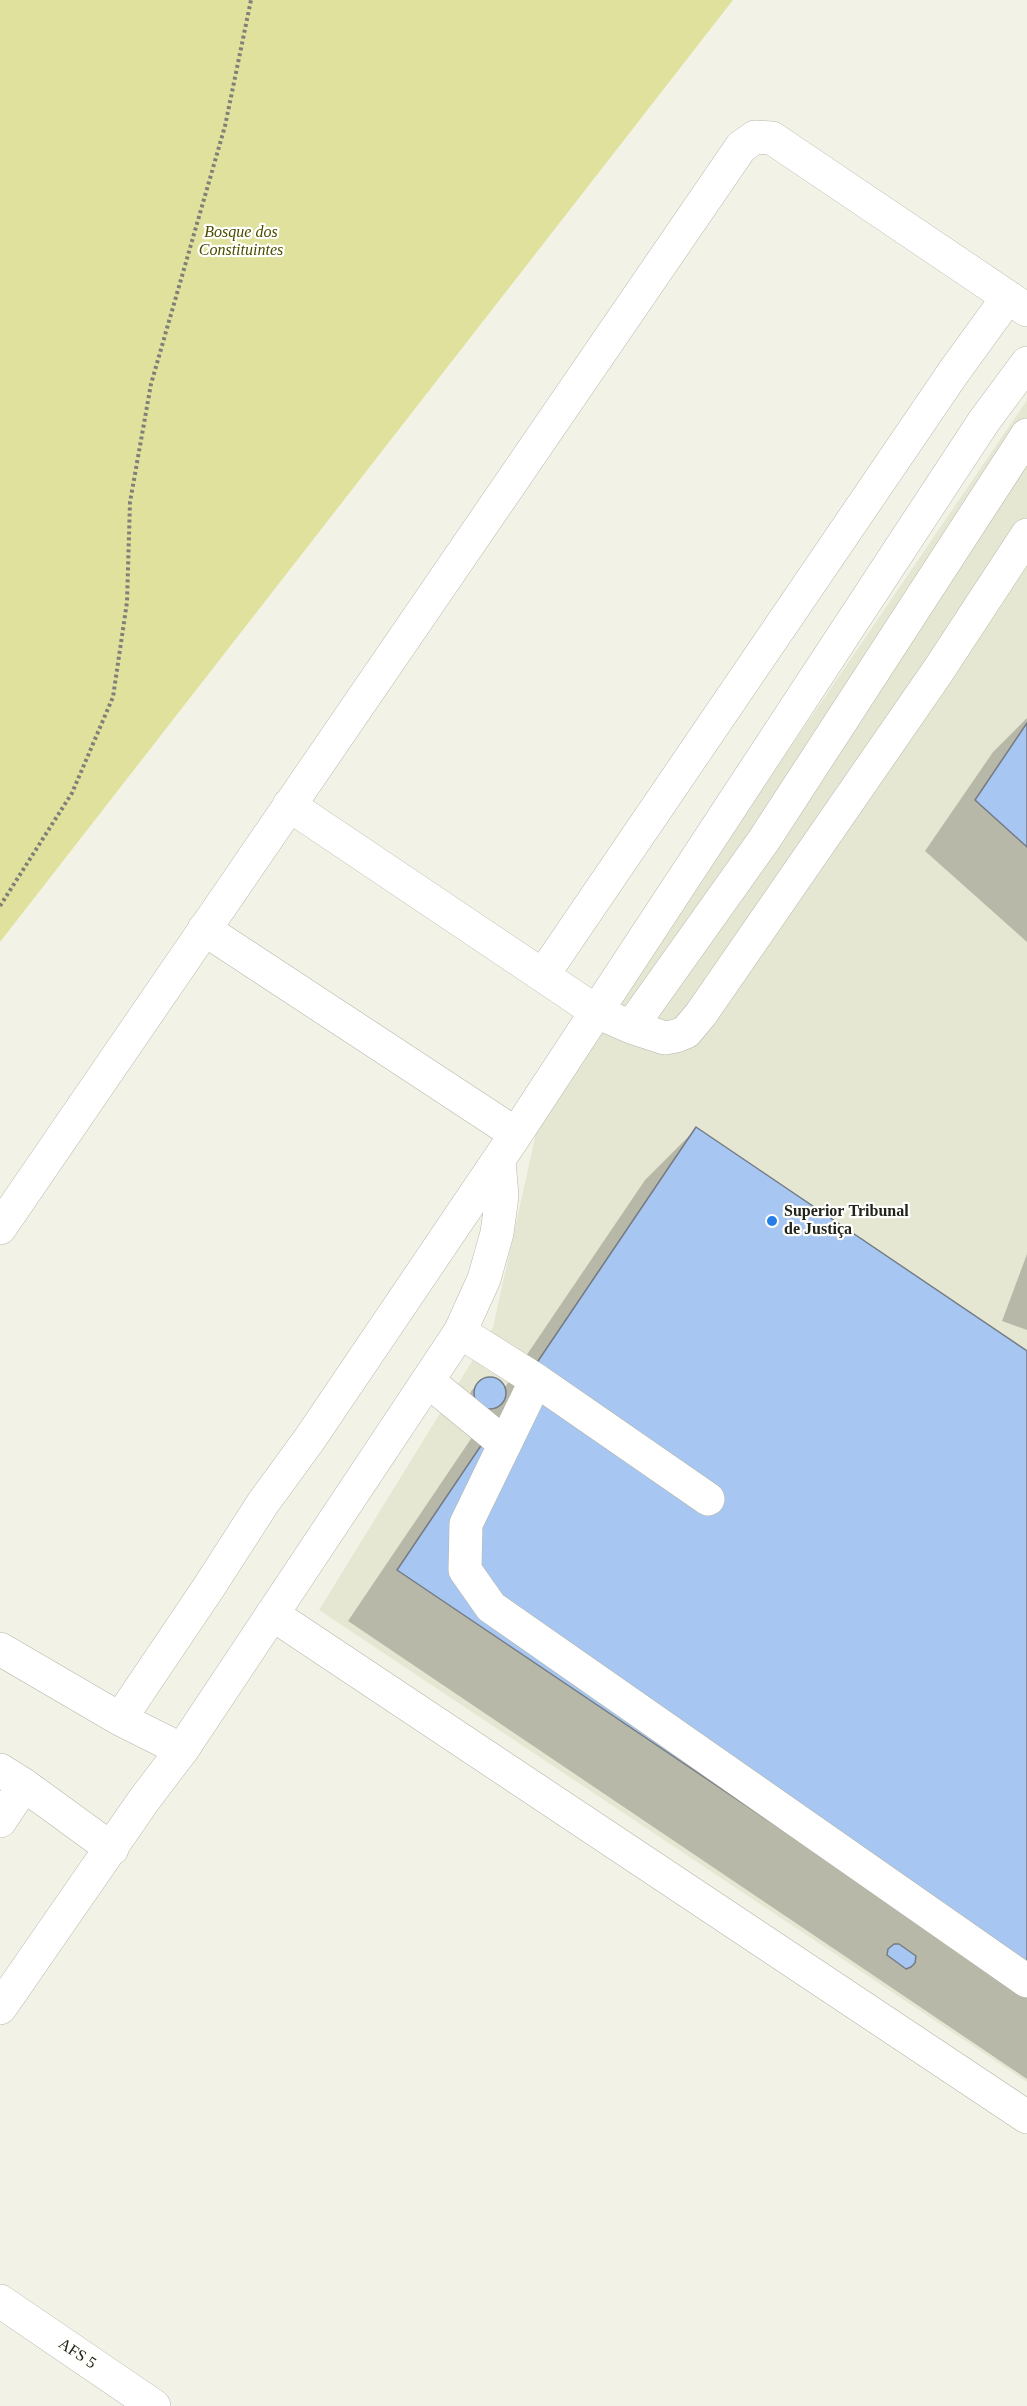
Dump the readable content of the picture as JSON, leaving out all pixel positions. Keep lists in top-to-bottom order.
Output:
{
  "streets": {
    "main road": ["AFS 5"]
  },
  "parks": ["Bosque dos Constituintes"],
  "places": ["Superior Tribunal de Justiça"]
}
